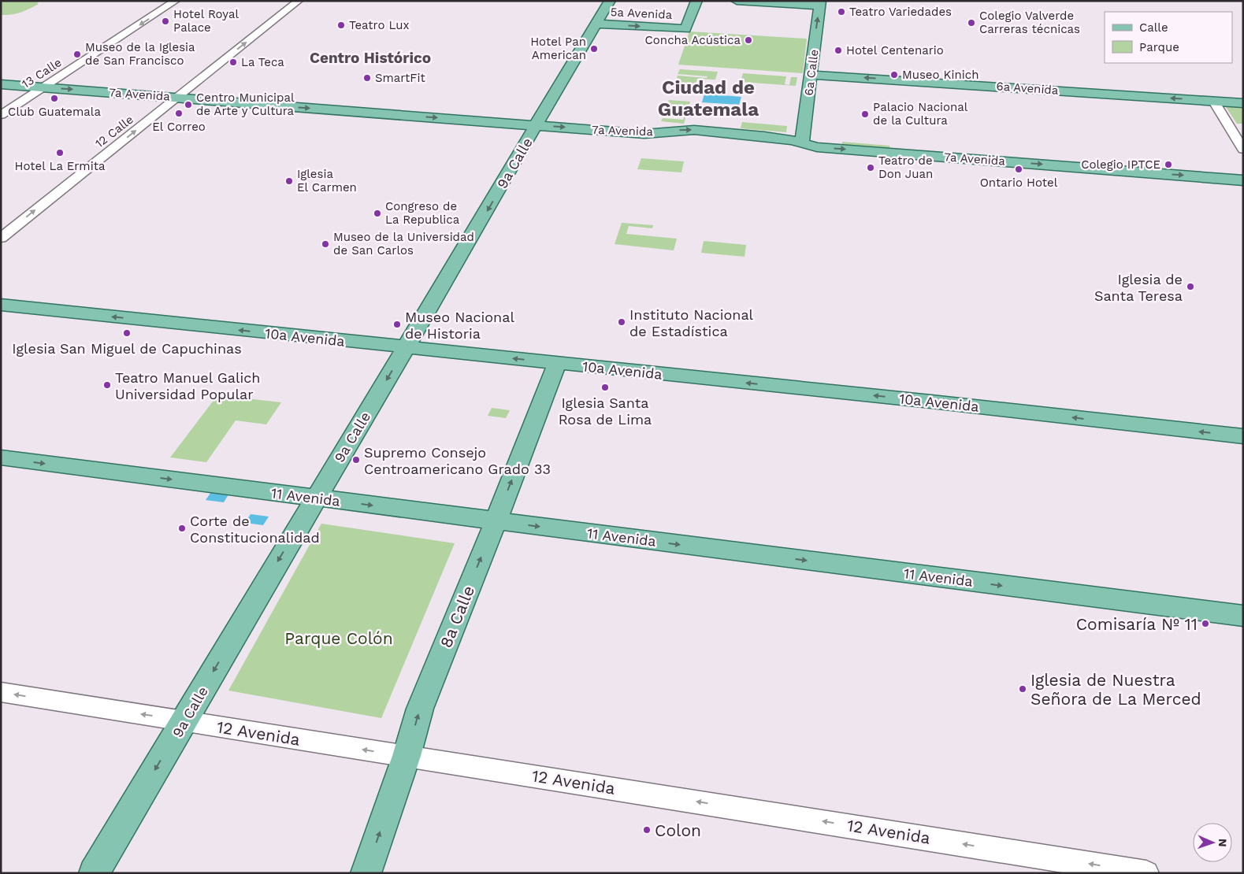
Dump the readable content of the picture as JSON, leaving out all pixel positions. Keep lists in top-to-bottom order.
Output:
{
  "streets": {
    "main road": [
      "5a Avenida",
      "6a Calle",
      "6a Avenida",
      "7a Avenida",
      "9a Calle",
      "10a Avenida",
      "11 Avenida",
      "8a Calle"
    ],
    "street": ["13 Calle", "12 Calle", "12 Avenida"]
  },
  "crossings": [
    ["5a Avenida", "9a Calle"],
    ["6a Calle", "6a Avenida"],
    ["6a Calle", "7a Avenida"],
    ["13 Calle", "7a Avenida"],
    ["7a Avenida", "12 Calle"],
    ["7a Avenida", "9a Calle"],
    ["9a Calle", "10a Avenida"],
    ["9a Calle", "11 Avenida"],
    ["9a Calle", "12 Avenida"],
    ["10a Avenida", "8a Calle"],
    ["11 Avenida", "8a Calle"],
    ["8a Calle", "12 Avenida"]
  ],
  "one_way": [
    "5a Avenida",
    "6a Calle",
    "13 Calle",
    "6a Avenida",
    "7a Avenida",
    "12 Calle",
    "9a Calle",
    "10a Avenida",
    "11 Avenida",
    "8a Calle",
    "12 Avenida"
  ],
  "districts": ["Centro Histórico", "Ciudad de Guatemala"],
  "parks": ["Parque Colón"],
  "places": [
    "Teatro Variedades",
    "Hotel Royal Palace",
    "Colegio Valverde Carreras técnicas",
    "Teatro Lux",
    "Concha Acústica",
    "Hotel Pan American",
    "Hotel Centenario",
    "Museo de la Iglesia de San Francisco",
    "La Teca",
    "Museo Kinich",
    "SmartFit",
    "Club Guatemala",
    "Centro Municipal de Arte y Cultura",
    "El Correo",
    "Palacio Nacional de la Cultura",
    "Hotel La Ermita",
    "Colegio IPTCE",
    "Teatro de Don Juan",
    "Ontario Hotel",
    "Iglesia El Carmen",
    "Congreso de La Republica",
    "Museo de la Universidad de San Carlos",
    "Iglesia de Santa Teresa",
    "Instituto Nacional de Estadística",
    "Museo Nacional de Historia",
    "Iglesia San Miguel de Capuchinas",
    "Teatro Manuel Galich Universidad Popular",
    "Iglesia Santa Rosa de Lima",
    "Supremo Consejo Centroamericano Grado 33",
    "Corte de Constitucionalidad",
    "Comisaría Nº 11",
    "Iglesia de Nuestra Señora de La Merced",
    "Colon"
  ],
  "legend": ["Calle", "Parque"],
  "north": "right"
}
